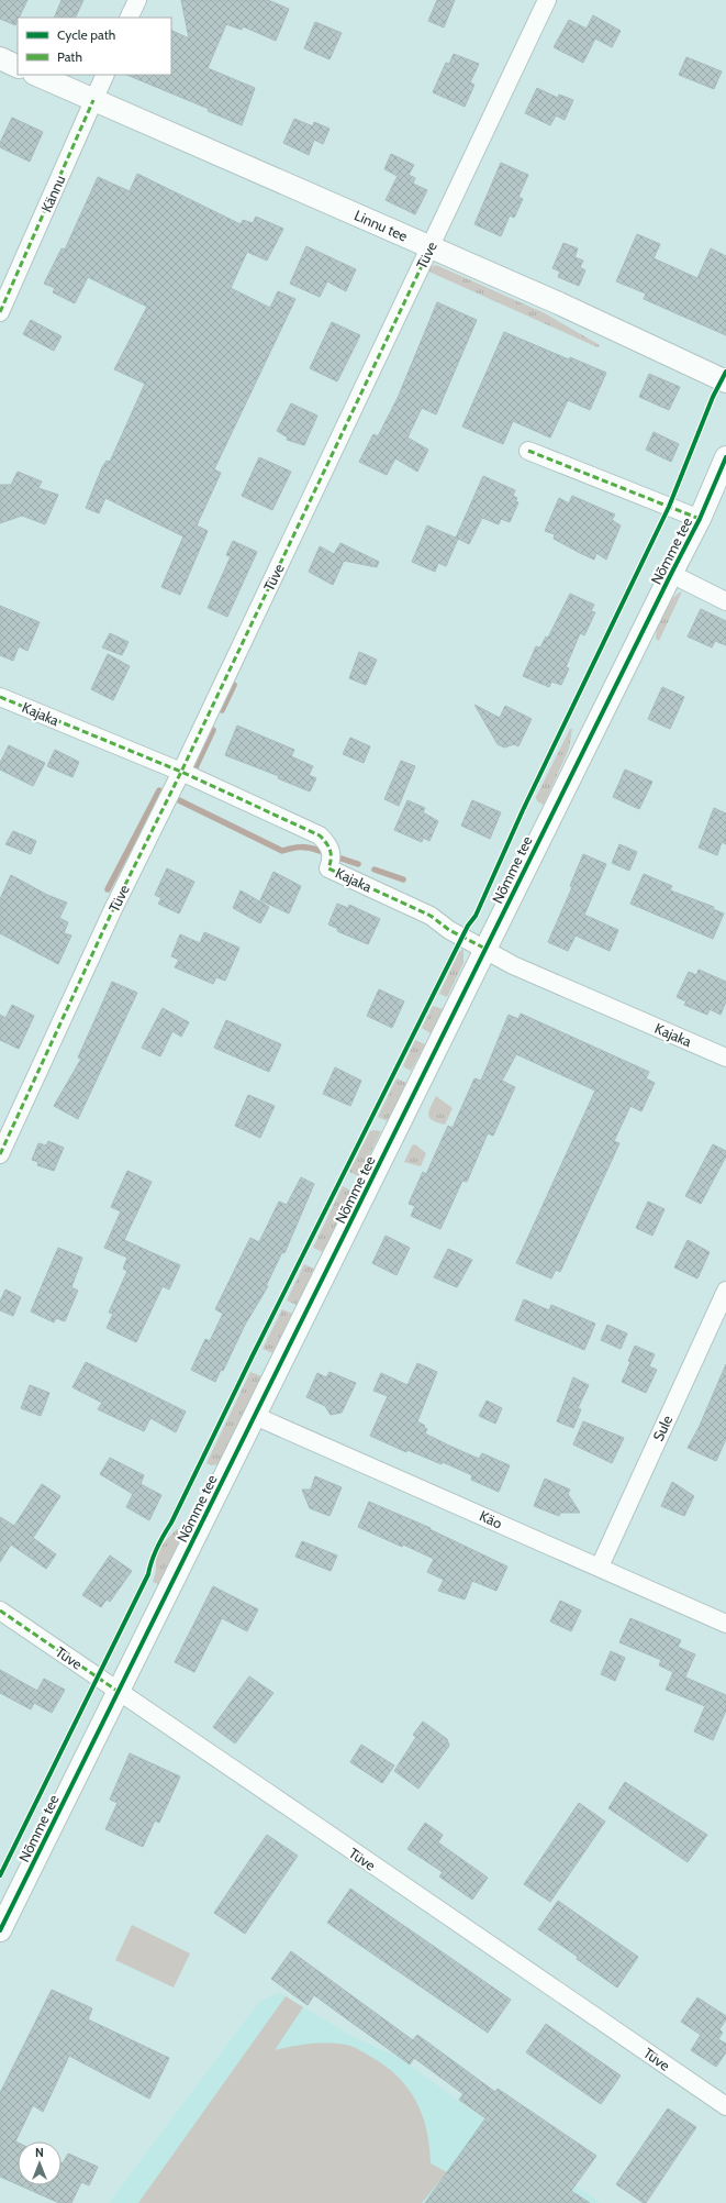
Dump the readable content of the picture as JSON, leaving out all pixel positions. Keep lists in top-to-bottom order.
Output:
{
  "streets": {
    "street": [
      "Kännu",
      "Linnu tee",
      "Tüve",
      "Nõmme tee",
      "Kajaka",
      "Sule",
      "Käo"
    ]
  },
  "crossings": [
    ["Kännu", "Linnu tee"],
    ["Linnu tee", "Tüve"],
    ["Tüve", "Nõmme tee"],
    ["Tüve", "Kajaka"],
    ["Nõmme tee", "Kajaka"],
    ["Nõmme tee", "Käo"],
    ["Sule", "Käo"]
  ],
  "legend": ["Cycle path", "Path"],
  "north": "top"
}
